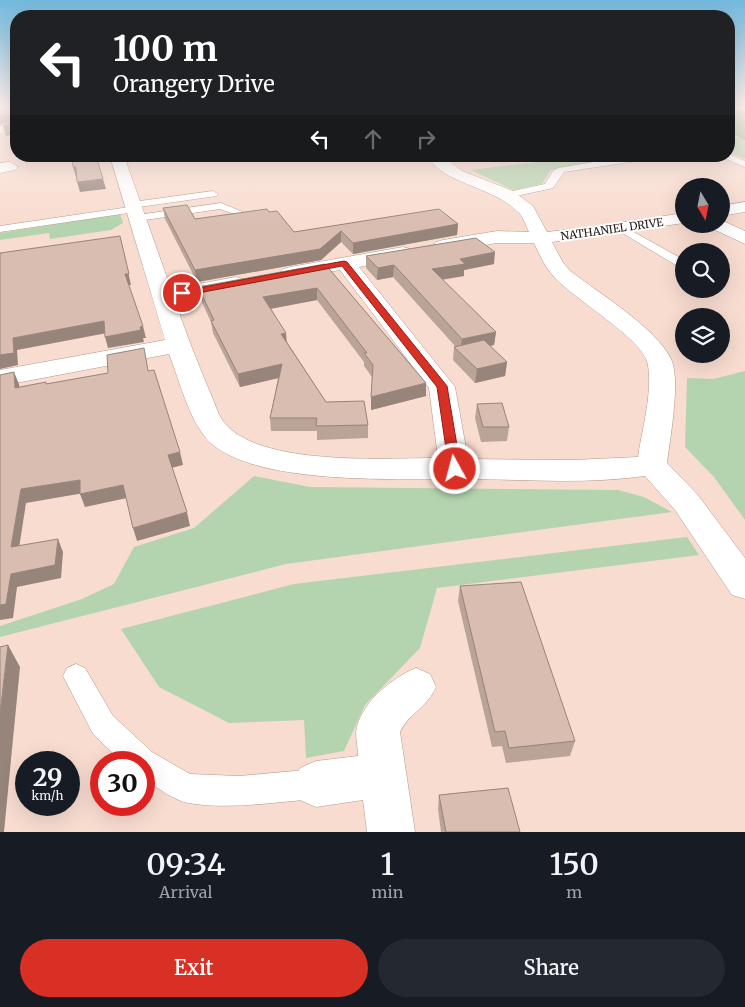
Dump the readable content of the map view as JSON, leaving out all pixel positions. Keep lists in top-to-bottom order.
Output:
{
  "streets": {
    "street": ["NATHANIEL DRIVE"]
  },
  "north": "bottom",
  "page": {
    "turn": ["100 m", "Orangery Drive"],
    "speed": "29 km/h",
    "limit": "30",
    "eta": [
      "09:34",
      "Arrival",
      "1",
      "min",
      "150",
      "m"
    ],
    "buttons": ["Exit", "Share"]
  }
}
